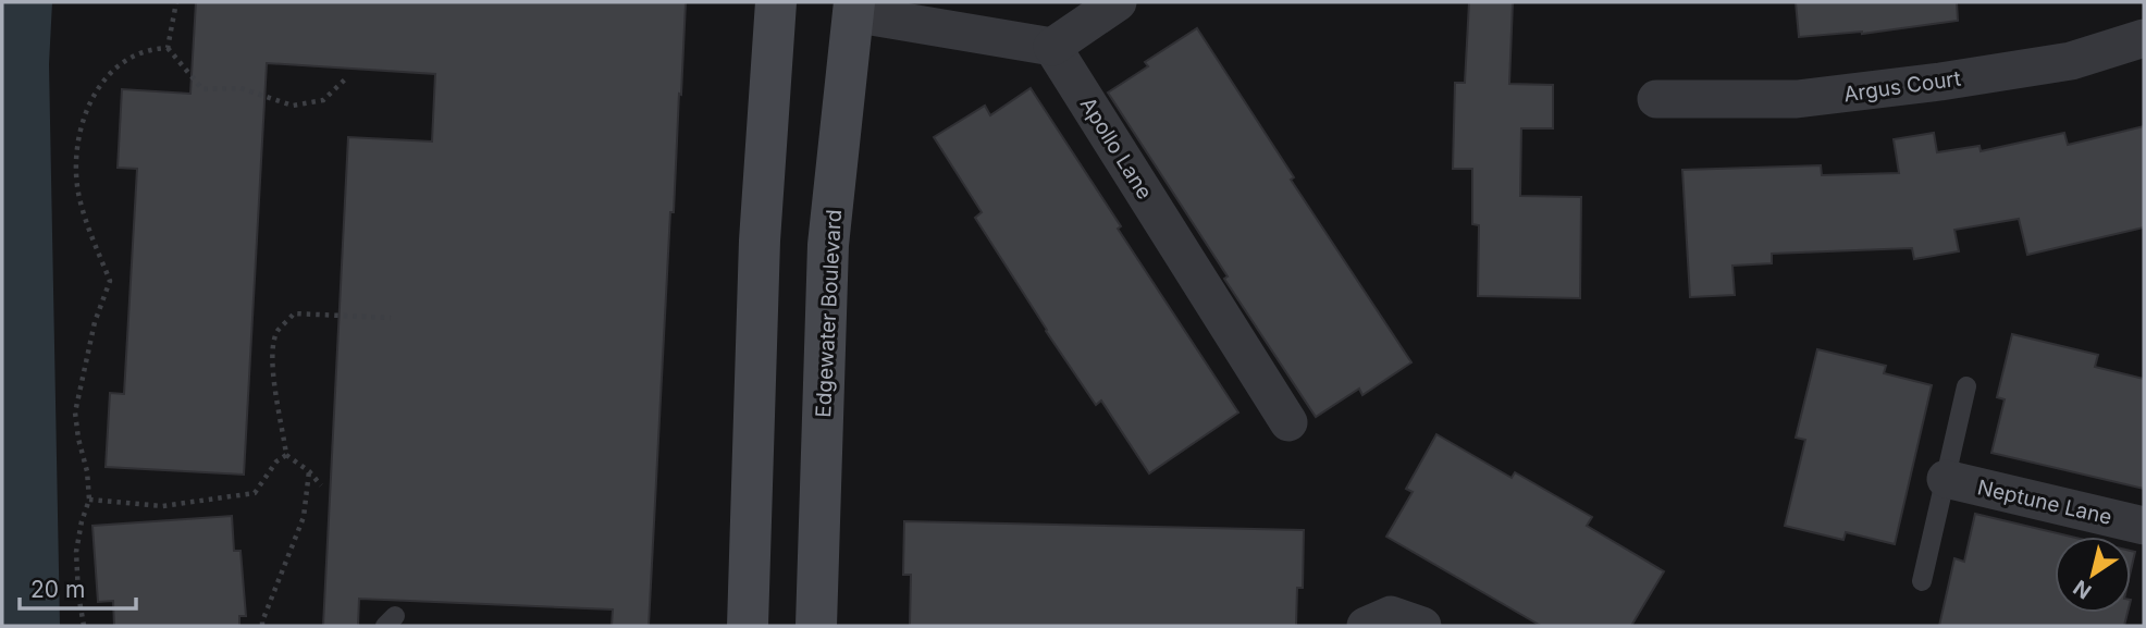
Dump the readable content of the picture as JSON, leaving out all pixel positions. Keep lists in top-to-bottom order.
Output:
{
  "streets": {
    "main road": ["Edgewater Boulevard"],
    "street": ["Argus Court", "Apollo Lane", "Neptune Lane"]
  },
  "scale_bar": "20 m",
  "north": "bottom left"
}
